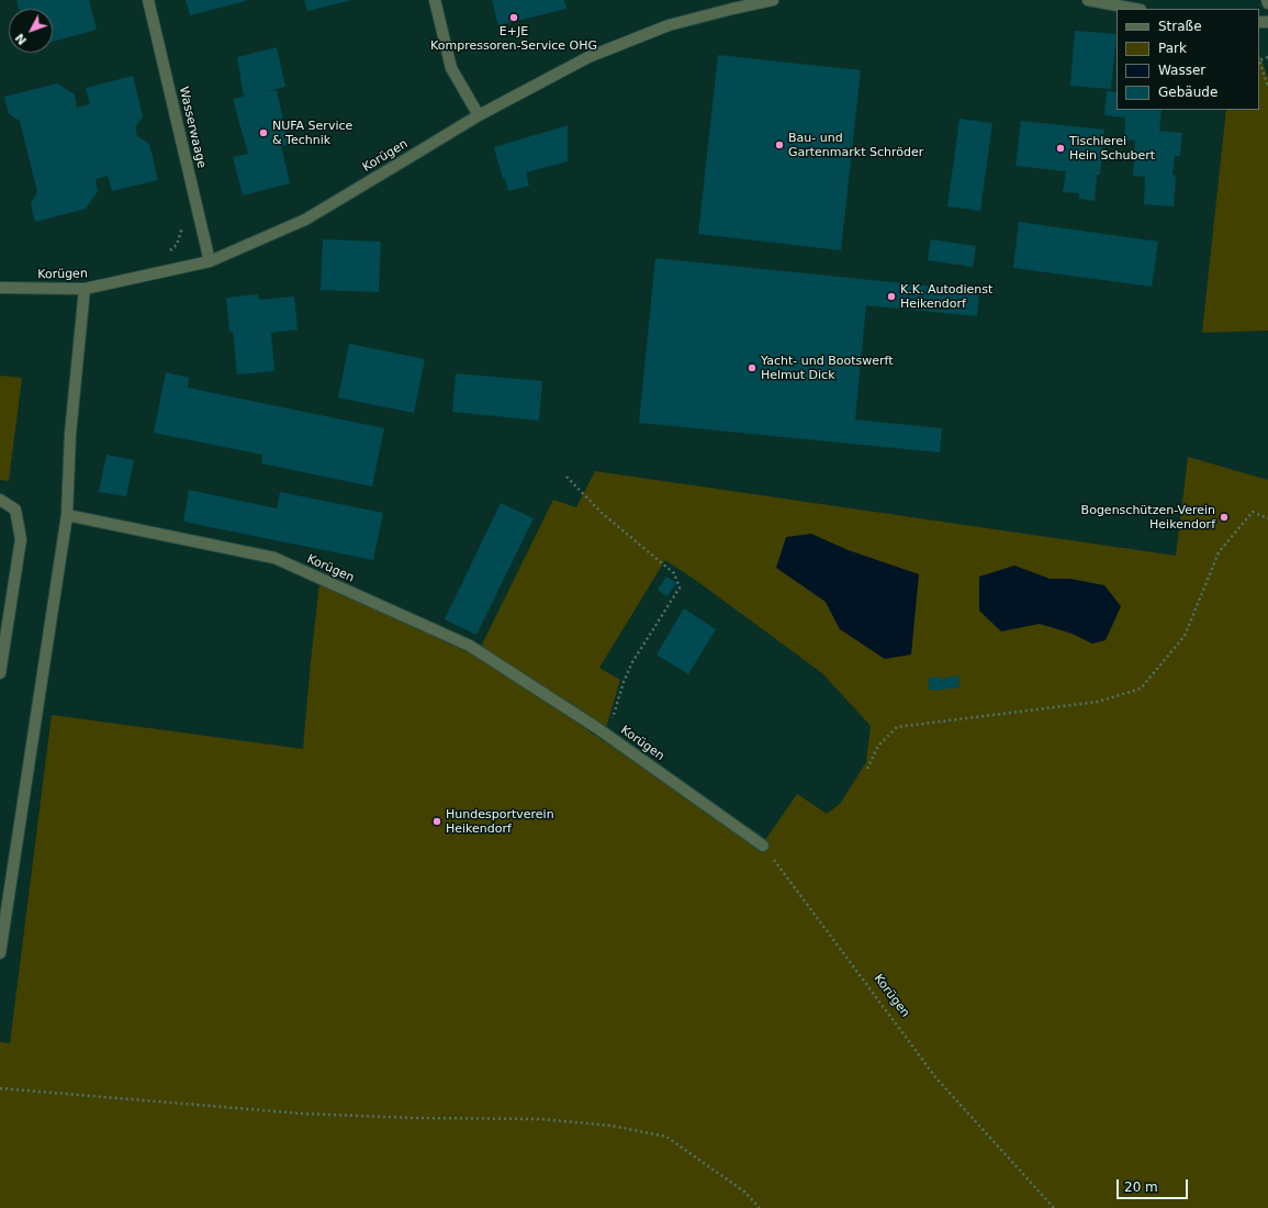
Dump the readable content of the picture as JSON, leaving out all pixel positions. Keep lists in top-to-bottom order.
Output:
{
  "streets": {
    "street": ["Wasserwaage", "Korügen"]
  },
  "crossings": [
    ["Wasserwaage", "Korügen"]
  ],
  "places": [
    "E+JE Kompressoren-Service OHG",
    "NUFA Service & Technik",
    "Bau- und Gartenmarkt Schröder",
    "Tischlerei Hein Schubert",
    "K.K. Autodienst Heikendorf",
    "Yacht- und Bootswerft Helmut Dick",
    "Bogenschützen-Verein Heikendorf",
    "Hundesportverein Heikendorf"
  ],
  "legend": [
    "Straße",
    "Park",
    "Wasser",
    "Gebäude"
  ],
  "scale_bar": "20 m",
  "north": "bottom left"
}
